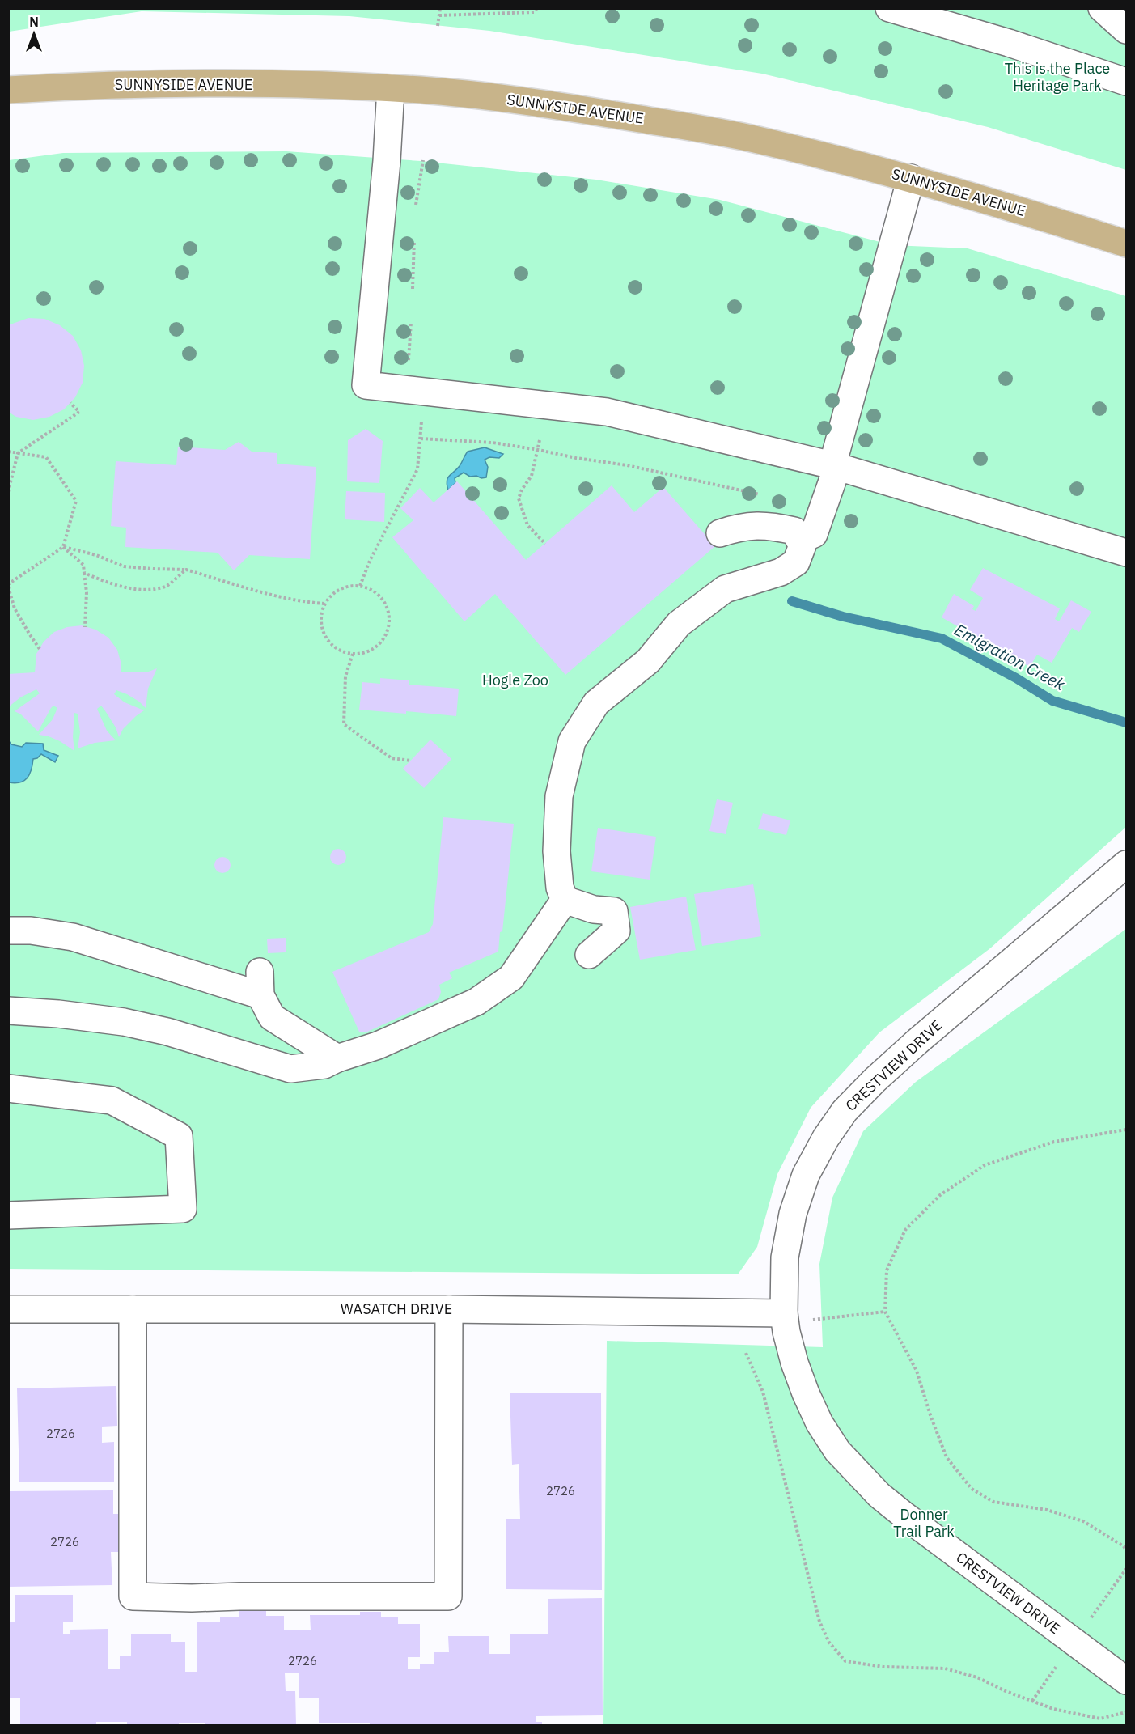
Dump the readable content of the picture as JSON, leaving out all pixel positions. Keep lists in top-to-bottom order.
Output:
{
  "streets": {
    "main road": ["SUNNYSIDE AVENUE"],
    "street": ["CRESTVIEW DRIVE", "WASATCH DRIVE"]
  },
  "crossings": [
    ["CRESTVIEW DRIVE", "WASATCH DRIVE"]
  ],
  "water": ["Emigration Creek"],
  "parks": ["This is the Place Heritage Park", "Hogle Zoo", "Donner Trail Park"],
  "house_numbers": [
    "2726",
    "2726",
    "2726",
    "2726"
  ],
  "north": "top"
}
